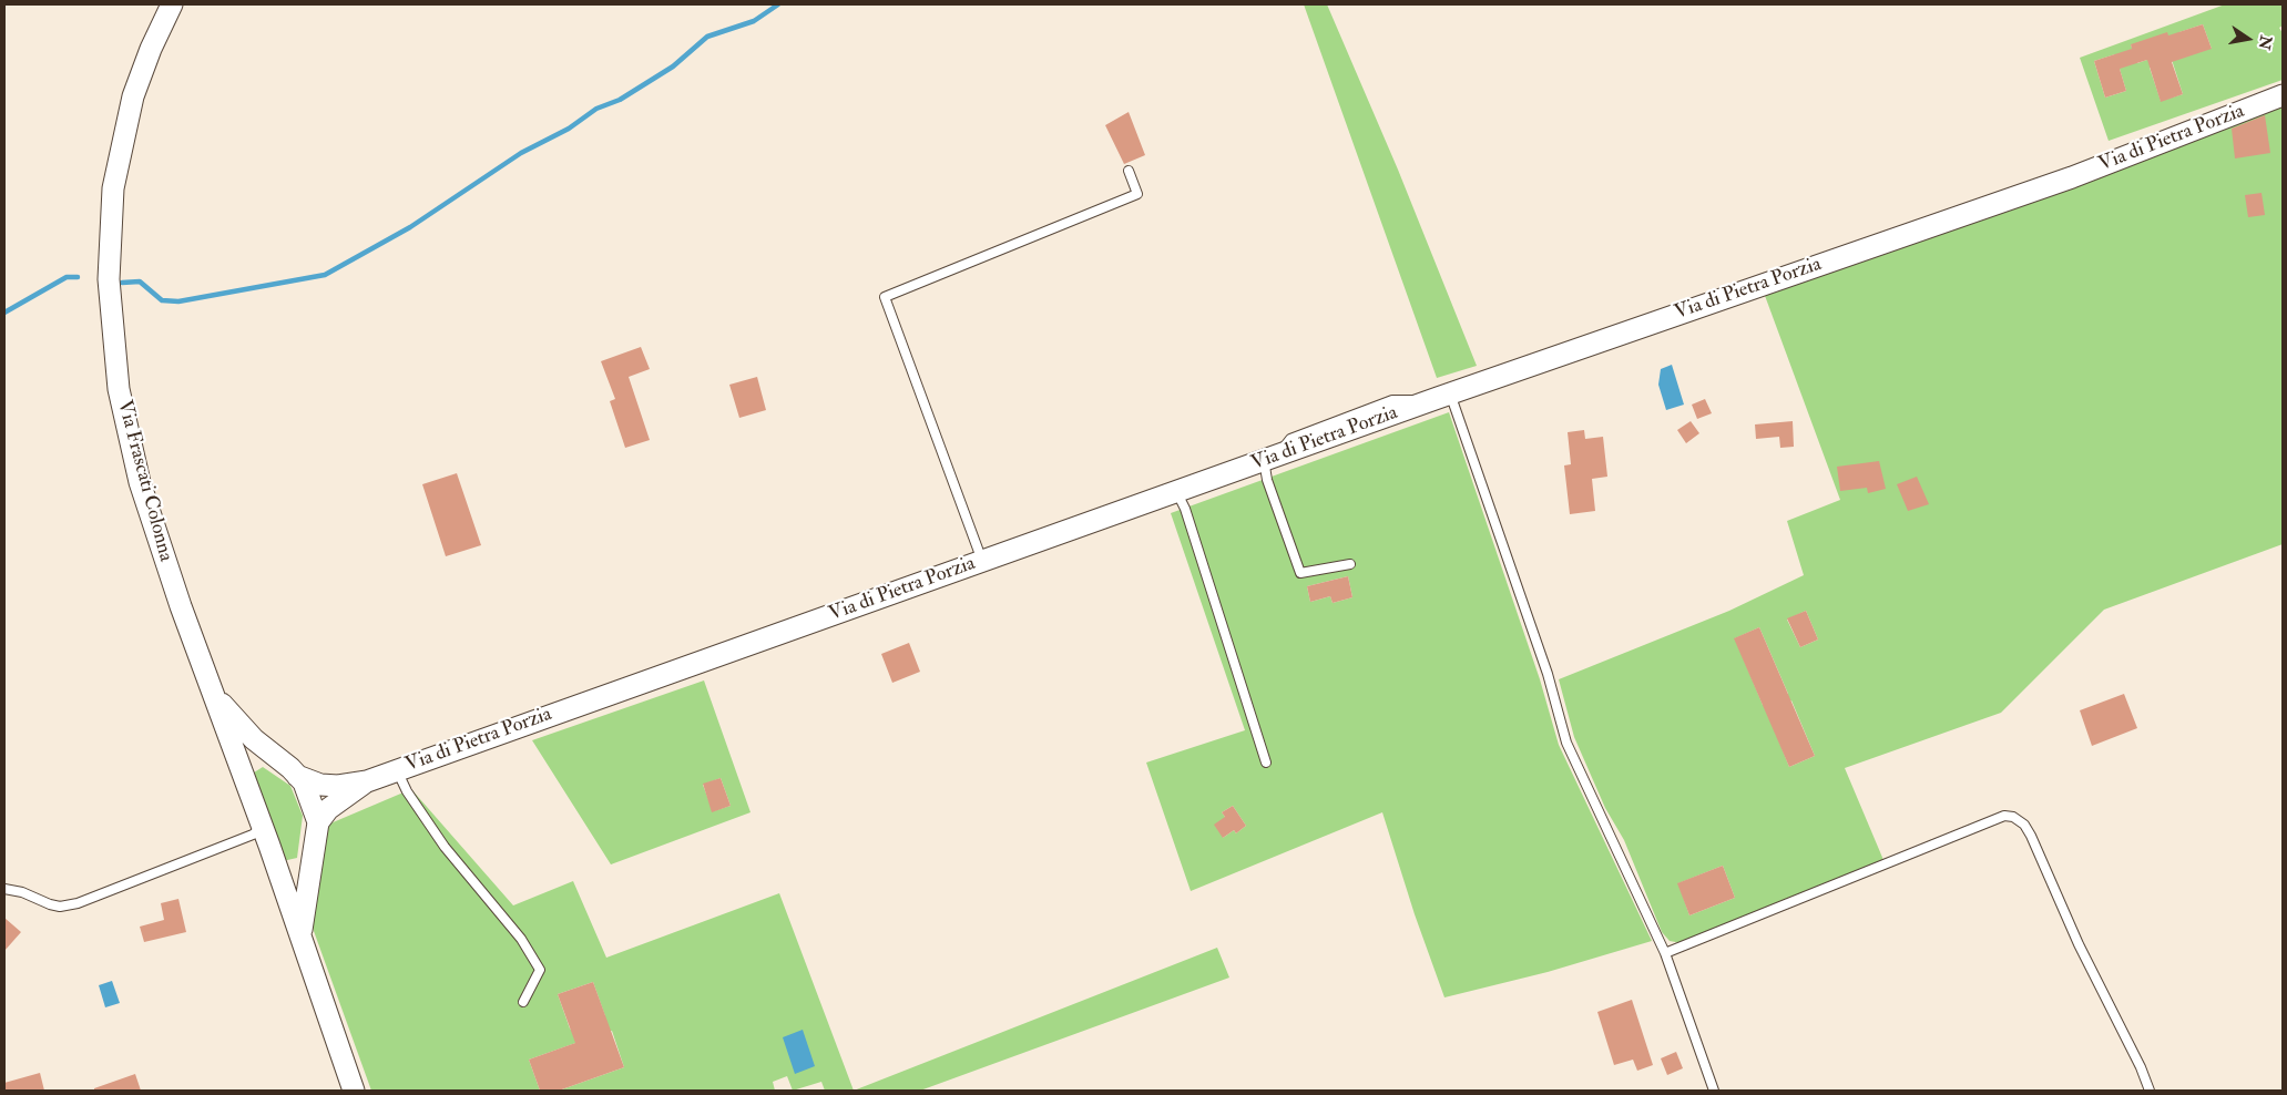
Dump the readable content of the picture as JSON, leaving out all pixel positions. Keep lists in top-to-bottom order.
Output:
{
  "streets": {
    "street": ["Via di Pietra Porzia", "Via Frascati Colonna"]
  },
  "north": "right"
}
